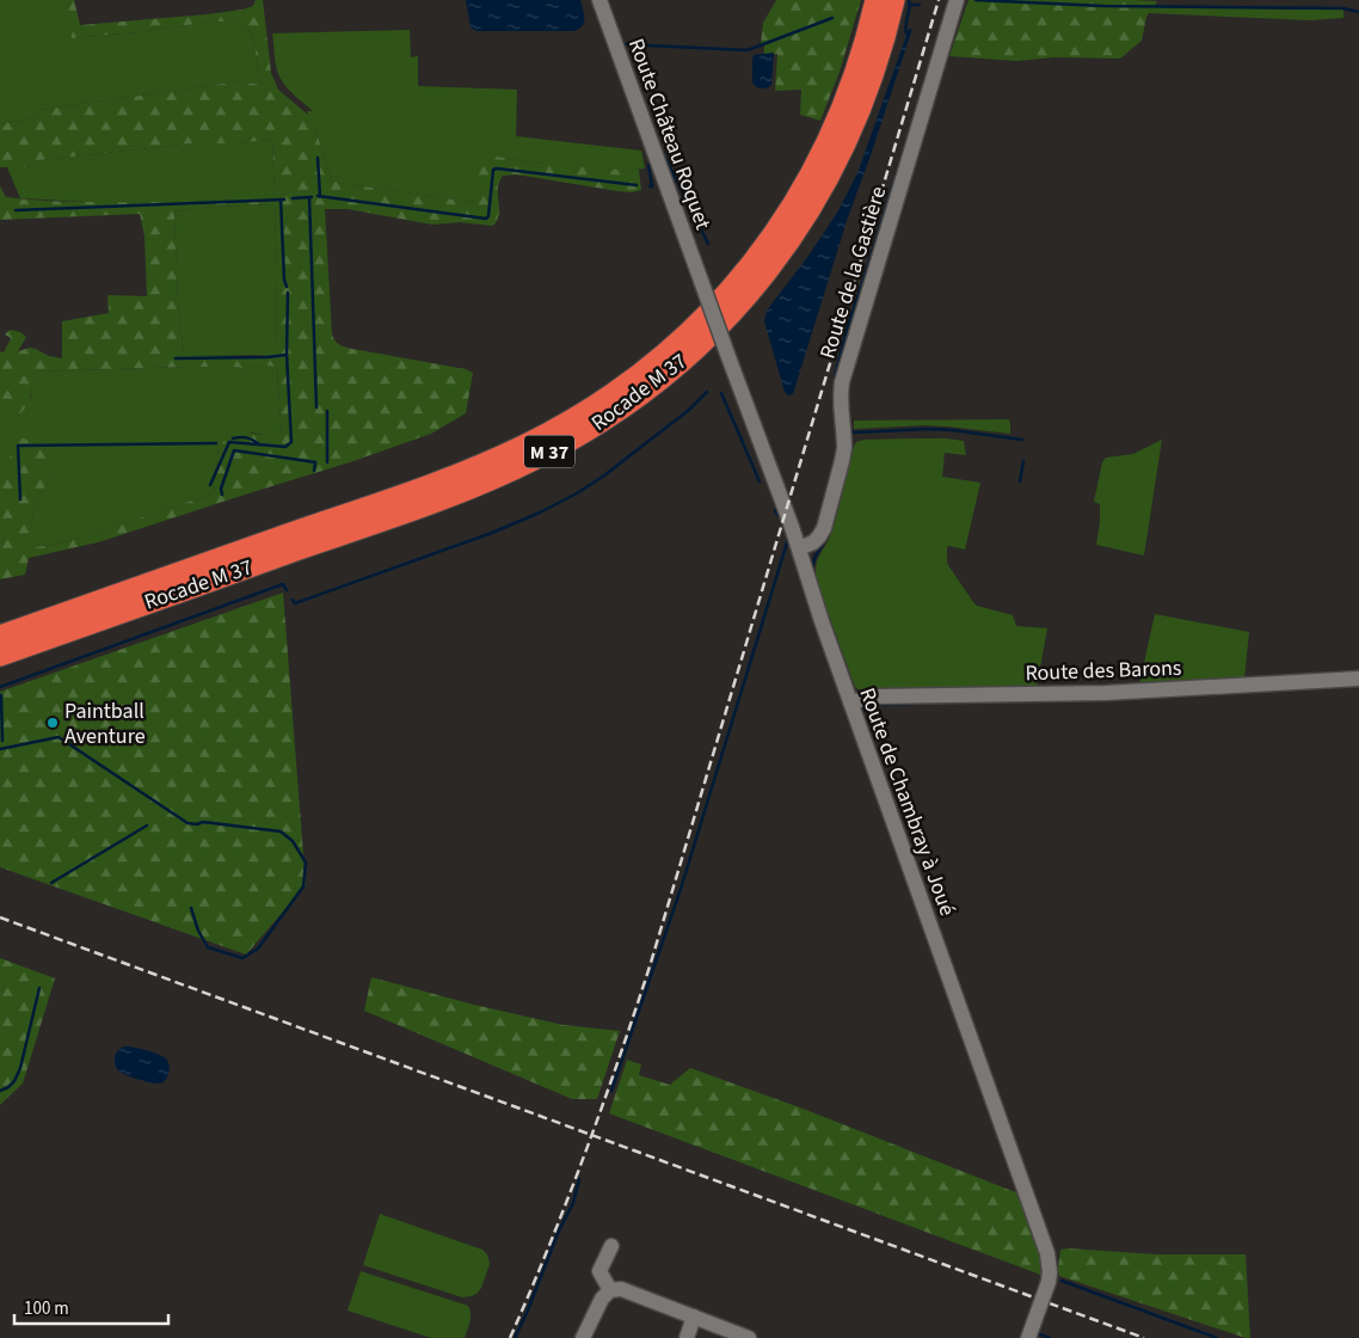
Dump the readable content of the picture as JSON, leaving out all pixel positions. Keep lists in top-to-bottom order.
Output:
{
  "streets": {
    "highway": ["Rocade M 37", "M 37"],
    "street": [
      "Route Château Roquet",
      "Route de la Gastière",
      "Route des Barons",
      "Route de Chambray à Joué"
    ]
  },
  "crossings": [
    ["Route Château Roquet", "Route de Chambray à Joué"],
    ["Route de la Gastière", "Route de Chambray à Joué"],
    ["Route des Barons", "Route de Chambray à Joué"]
  ],
  "places": ["Paintball Aventure"],
  "scale_bar": "100 m"
}
